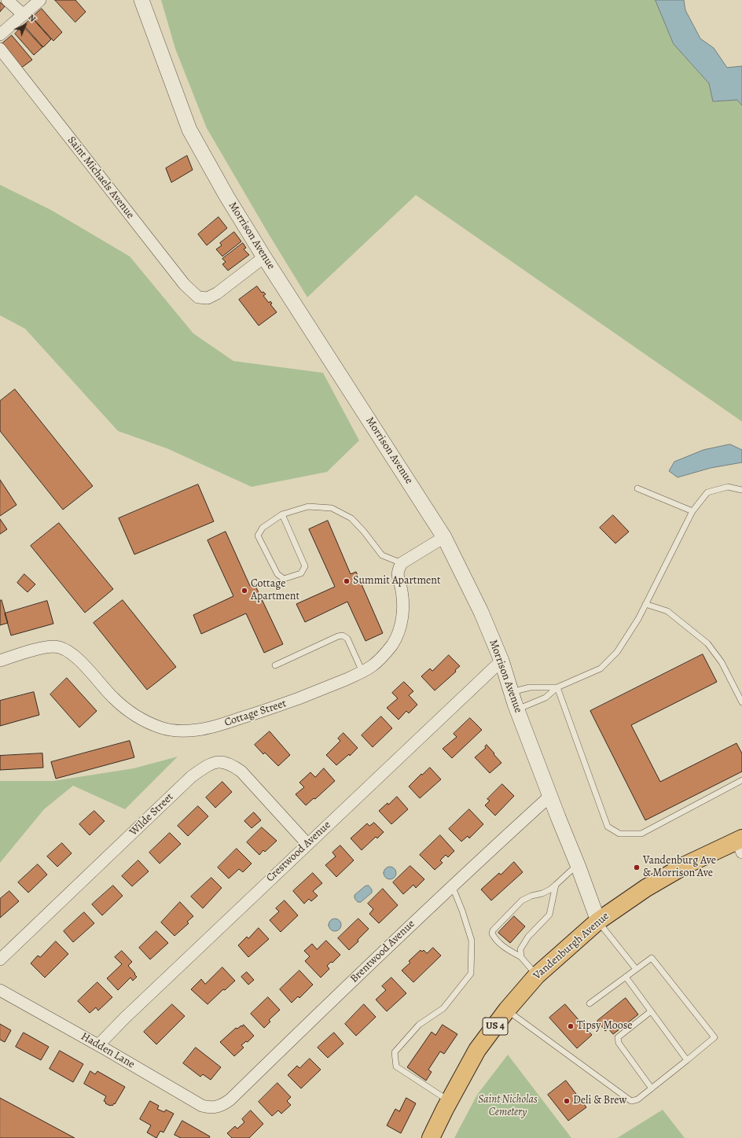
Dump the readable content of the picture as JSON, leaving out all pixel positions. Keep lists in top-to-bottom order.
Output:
{
  "streets": {
    "main road": ["Vandenburgh Avenue", "US 4"],
    "street": [
      "Saint Michaels Avenue",
      "Morrison Avenue",
      "Cottage Street",
      "Wilde Street",
      "Crestwood Avenue",
      "Brentwood Avenue",
      "Hadden Lane"
    ]
  },
  "crossings": [
    ["Saint Michaels Avenue", "Morrison Avenue"],
    ["Morrison Avenue", "Crestwood Avenue"],
    ["Morrison Avenue", "Vandenburgh Avenue"],
    ["Morrison Avenue", "Brentwood Avenue"],
    ["Wilde Street", "Crestwood Avenue"],
    ["Crestwood Avenue", "Hadden Lane"],
    ["Brentwood Avenue", "Hadden Lane"]
  ],
  "parks": ["Saint Nicholas Cemetery"],
  "places": [
    "Summit Apartment",
    "Cottage Apartment",
    "Vandenburg Ave & Morrison Ave",
    "Tipsy Moose",
    "Deli & Brew"
  ],
  "north": "top right"
}
